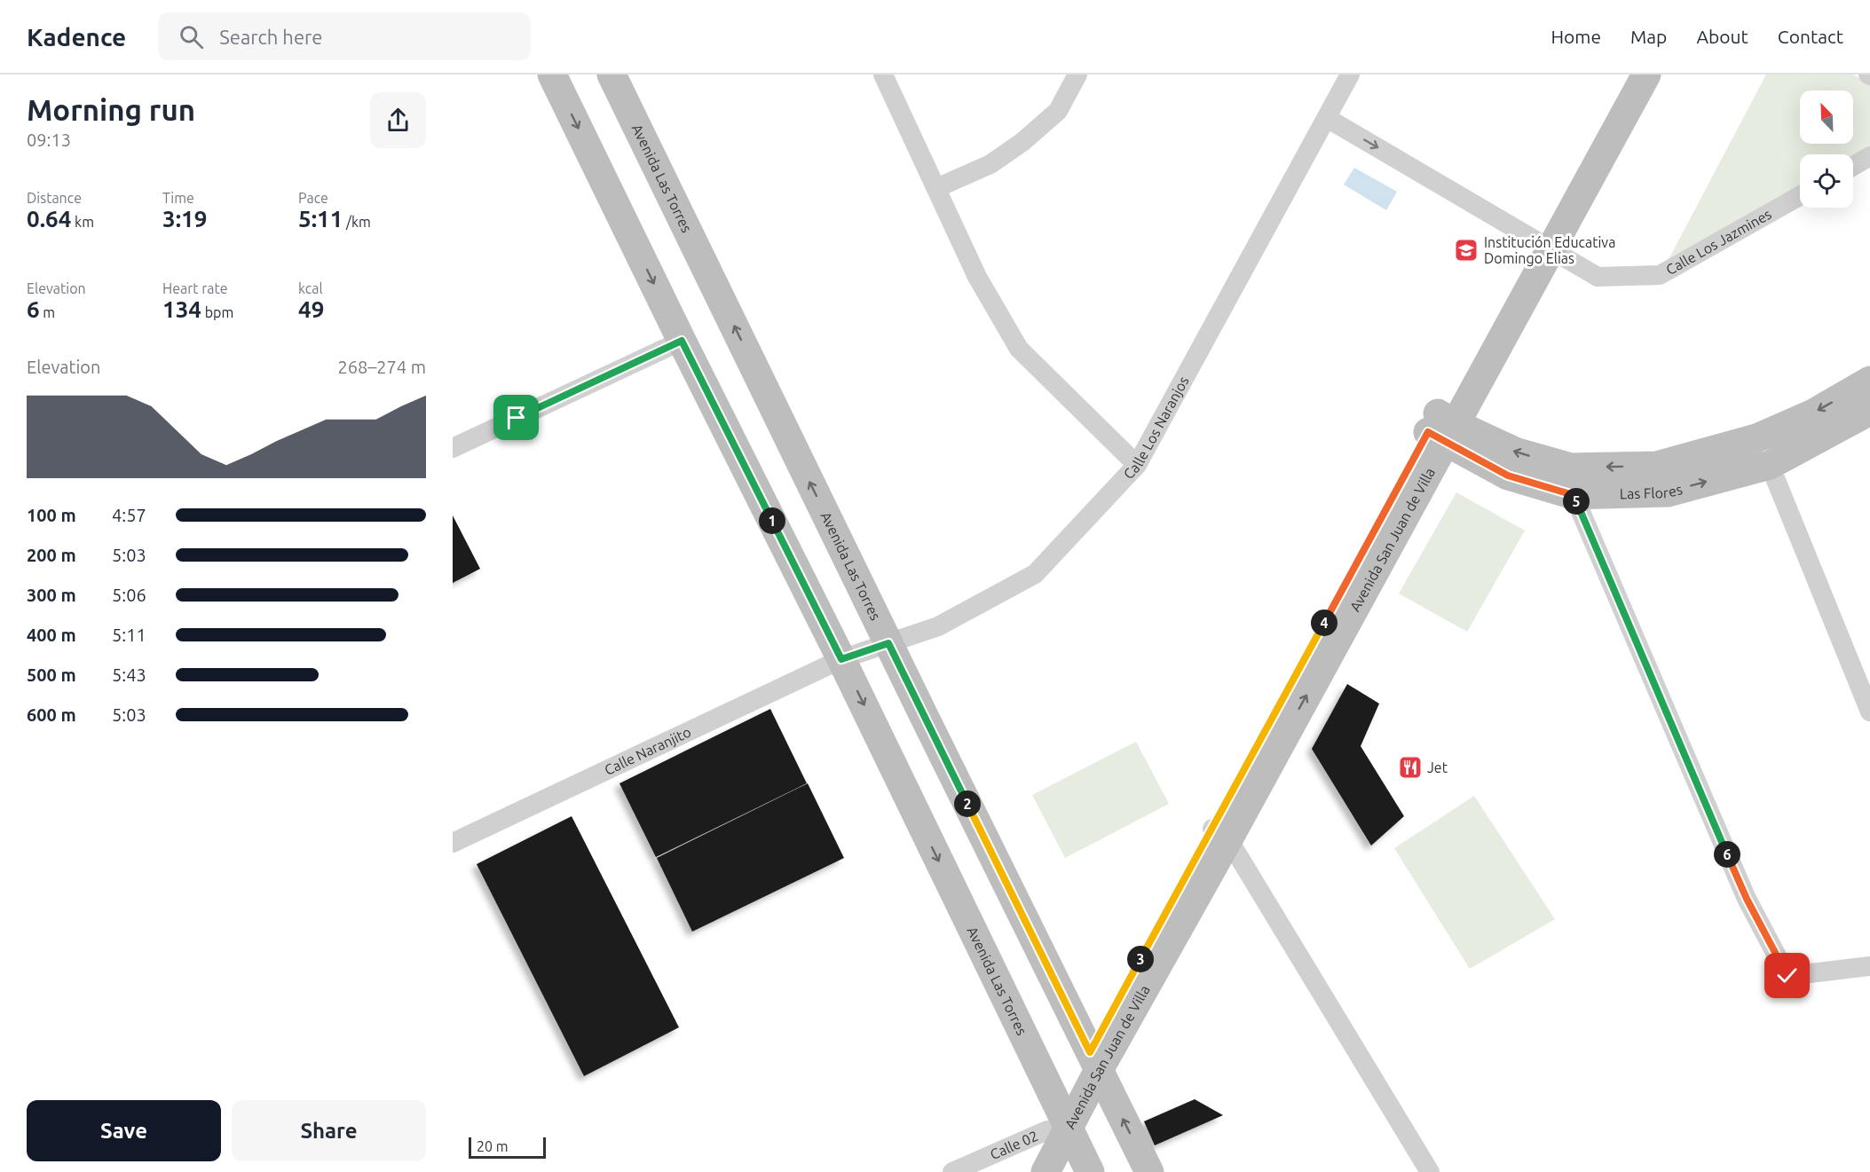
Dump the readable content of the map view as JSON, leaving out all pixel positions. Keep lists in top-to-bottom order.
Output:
{
  "streets": {
    "street": [
      "Avenida Las Torres",
      "Calle Los Jazmines",
      "Calle Los Naranjos",
      "Las Flores",
      "Avenida San Juan de Villa",
      "Calle Naranjito",
      "Calle 02"
    ]
  },
  "crossings": [
    ["Avenida Las Torres", "Calle Los Naranjos"],
    ["Avenida Las Torres", "Avenida San Juan de Villa"],
    ["Avenida Las Torres", "Calle Naranjito"],
    ["Avenida Las Torres", "Calle 02"],
    ["Calle Los Jazmines", "Calle Los Naranjos"],
    ["Calle Los Jazmines", "Avenida San Juan de Villa"],
    ["Calle Los Naranjos", "Calle Naranjito"],
    ["Las Flores", "Avenida San Juan de Villa"],
    ["Avenida San Juan de Villa", "Calle 02"]
  ],
  "one_way": ["Calle Los Jazmines"],
  "places": {
    "school or university": ["Institución Educativa Domingo Elias"],
    "restaurant": ["Jet"]
  },
  "scale_bar": "20 m",
  "north": "top left",
  "page": {
    "header": "Kadence",
    "search": "Search here",
    "nav": [
      "Home",
      "Map",
      "About",
      "Contact"
    ],
    "heading": ["Morning run", "09:13"],
    "stats": [
      ["Distance", "0.64 km"],
      ["Time", "3:19"],
      ["Pace", "5:11 /km"],
      ["Elevation", "6 m"],
      ["Heart rate", "134 bpm"],
      ["kcal", "49"]
    ],
    "chart": ["Elevation", "268–274 m"],
    "pins": [
      "5",
      "1",
      "4",
      "2",
      "6",
      "3"
    ],
    "list": [
      {
        "name": "100 m",
        "note": "4:57"
      },
      {
        "name": "200 m",
        "note": "5:03"
      },
      {
        "name": "300 m",
        "note": "5:06"
      },
      {
        "name": "400 m",
        "note": "5:11"
      },
      {
        "name": "500 m",
        "note": "5:43"
      },
      {
        "name": "600 m",
        "note": "5:03"
      }
    ],
    "buttons": ["Save", "Share"],
    "scale": "20 m"
  }
}
